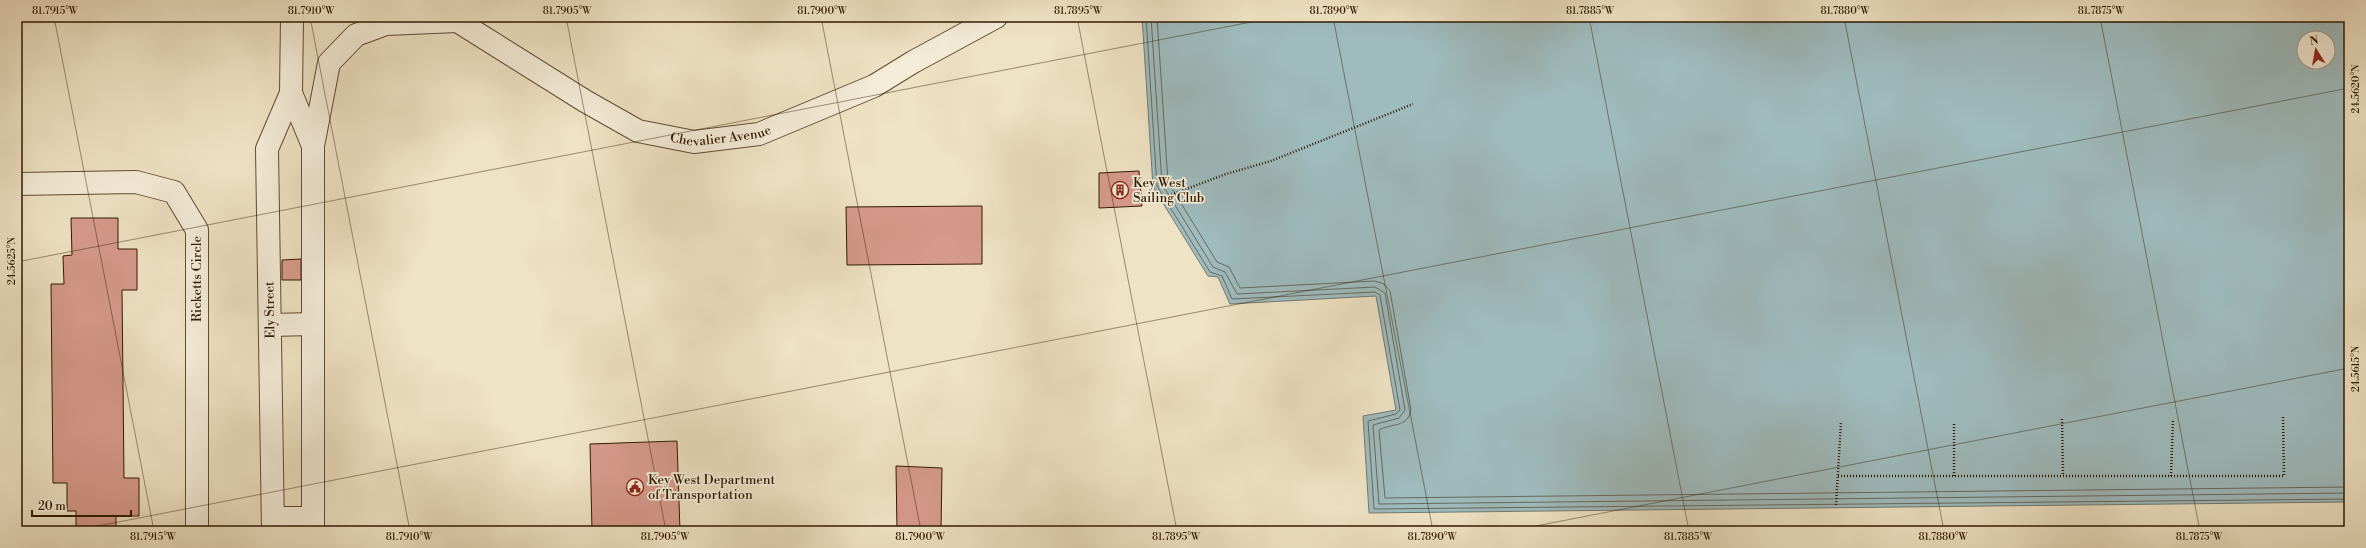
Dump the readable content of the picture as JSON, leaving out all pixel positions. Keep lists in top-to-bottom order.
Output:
{
  "streets": {
    "street": ["Chevalier Avenue", "Ricketts Circle", "Ely Street"]
  },
  "crossings": [
    ["Chevalier Avenue", "Ely Street"]
  ],
  "places": {
    "building": ["Key West Sailing Club"],
    "public building": ["Key West Department of Transportation"]
  },
  "scale_bar": "20 m",
  "north": "top",
  "coordinates": [
    "81.7915°W",
    "81.7910°W",
    "81.7905°W",
    "81.7900°W",
    "81.7895°W",
    "81.7890°W",
    "81.7885°W",
    "81.7880°W",
    "81.7875°W",
    "24.5620°N",
    "24.5625°N",
    "24.5615°N"
  ]
}
